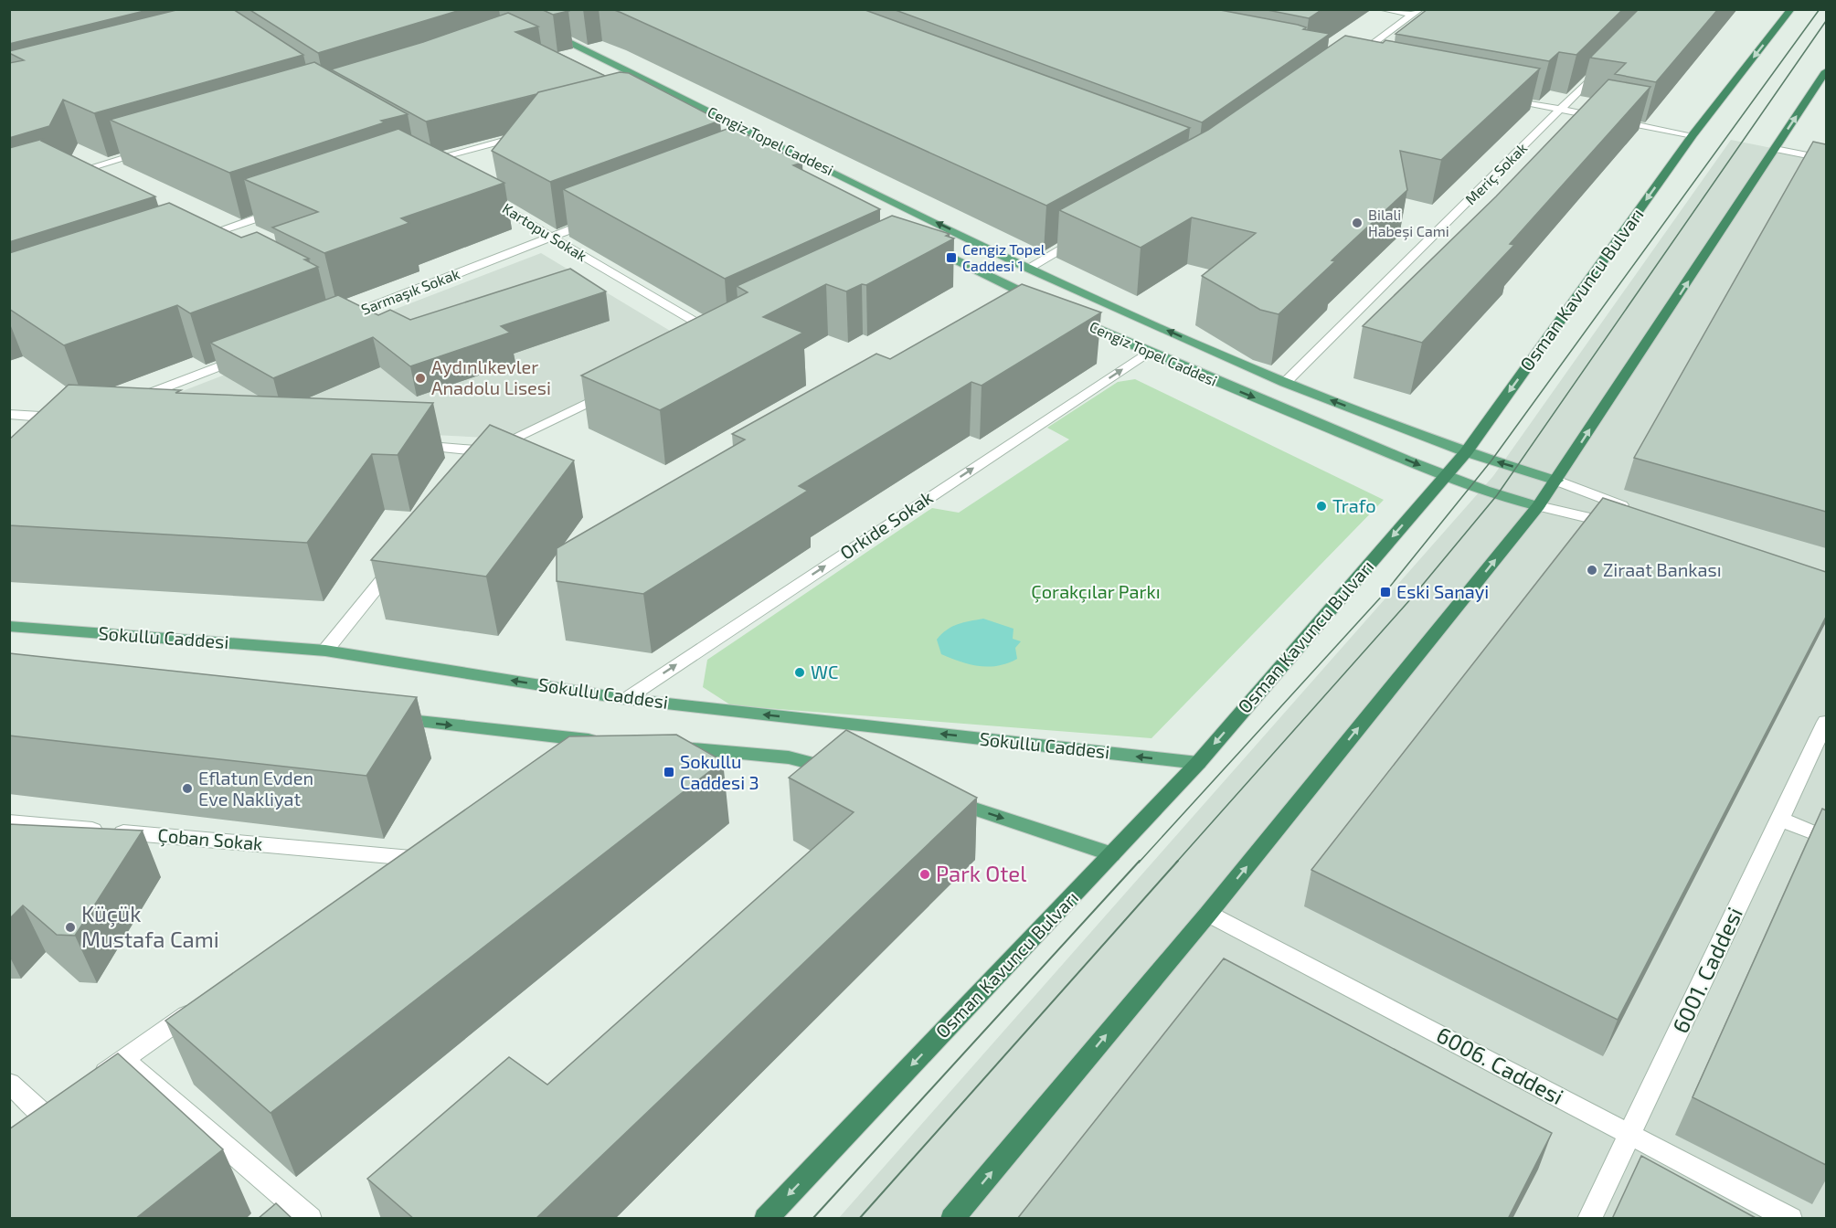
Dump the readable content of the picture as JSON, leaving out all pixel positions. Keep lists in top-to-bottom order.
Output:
{
  "streets": {
    "highway": ["Osman Kavuncu Bulvarı"],
    "main road": ["Cengiz Topel Caddesi", "Sokullu Caddesi"],
    "street": [
      "Meriç Sokak",
      "Kartopu Sokak",
      "Sarmaşık Sokak",
      "Orkide Sokak",
      "Çoban Sokak",
      "6001. Caddesi",
      "6006. Caddesi"
    ]
  },
  "crossings": [
    ["Cengiz Topel Caddesi", "Meriç Sokak"],
    ["Cengiz Topel Caddesi", "Osman Kavuncu Bulvarı"],
    ["Cengiz Topel Caddesi", "Orkide Sokak"],
    ["Kartopu Sokak", "Sarmaşık Sokak"],
    ["Osman Kavuncu Bulvarı", "Sokullu Caddesi"],
    ["Orkide Sokak", "Sokullu Caddesi"],
    ["6001. Caddesi", "6006. Caddesi"]
  ],
  "one_way": ["Orkide Sokak"],
  "parks": ["Çorakçılar Parkı"],
  "places": {
    "other": [
      "Bilali Habeşi Cami",
      "Aydınlıkevler Anadolu Lisesi",
      "Trafo",
      "Ziraat Bankası",
      "WC",
      "Eflatun Evden Eve Nakliyat",
      "Park Otel",
      "Küçük Mustafa Cami"
    ],
    "transit": ["Cengiz Topel Caddesi 1", "Eski Sanayi", "Sokullu Caddesi 3"]
  }
}
